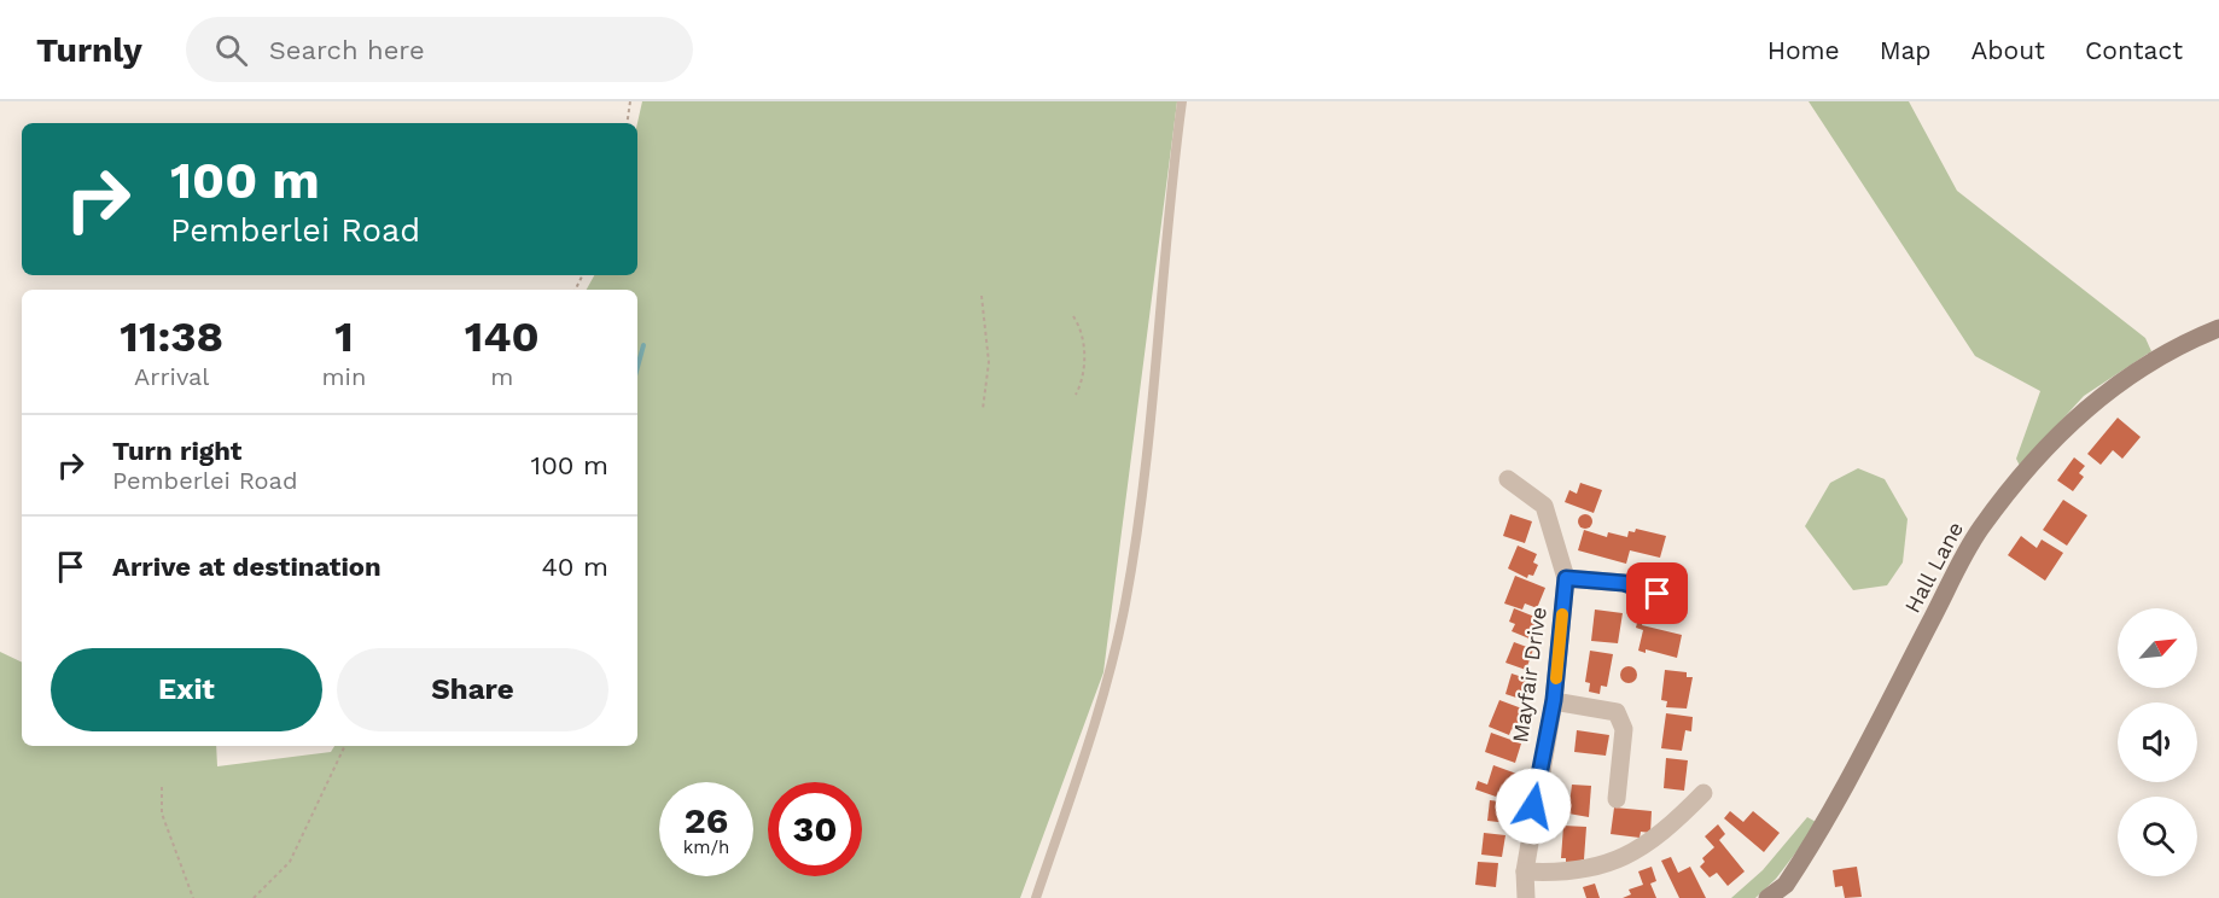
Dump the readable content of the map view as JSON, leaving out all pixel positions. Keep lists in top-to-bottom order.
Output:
{
  "streets": {
    "street": ["Hall Lane", "Mayfair Drive"]
  },
  "north": "top right",
  "page": {
    "header": "Turnly",
    "search": "Search here",
    "nav": [
      "Home",
      "Map",
      "About",
      "Contact"
    ],
    "turn": ["100 m", "Pemberlei Road"],
    "eta": [
      "11:38",
      "Arrival",
      "1",
      "min",
      "140",
      "m"
    ],
    "list": [
      {
        "name": "Turn right",
        "note": "Pemberlei Road",
        "value": "100 m"
      },
      {
        "name": "Arrive at destination",
        "value": "40 m"
      }
    ],
    "buttons": ["Exit", "Share"],
    "speed": "26 km/h",
    "limit": "30"
  }
}
